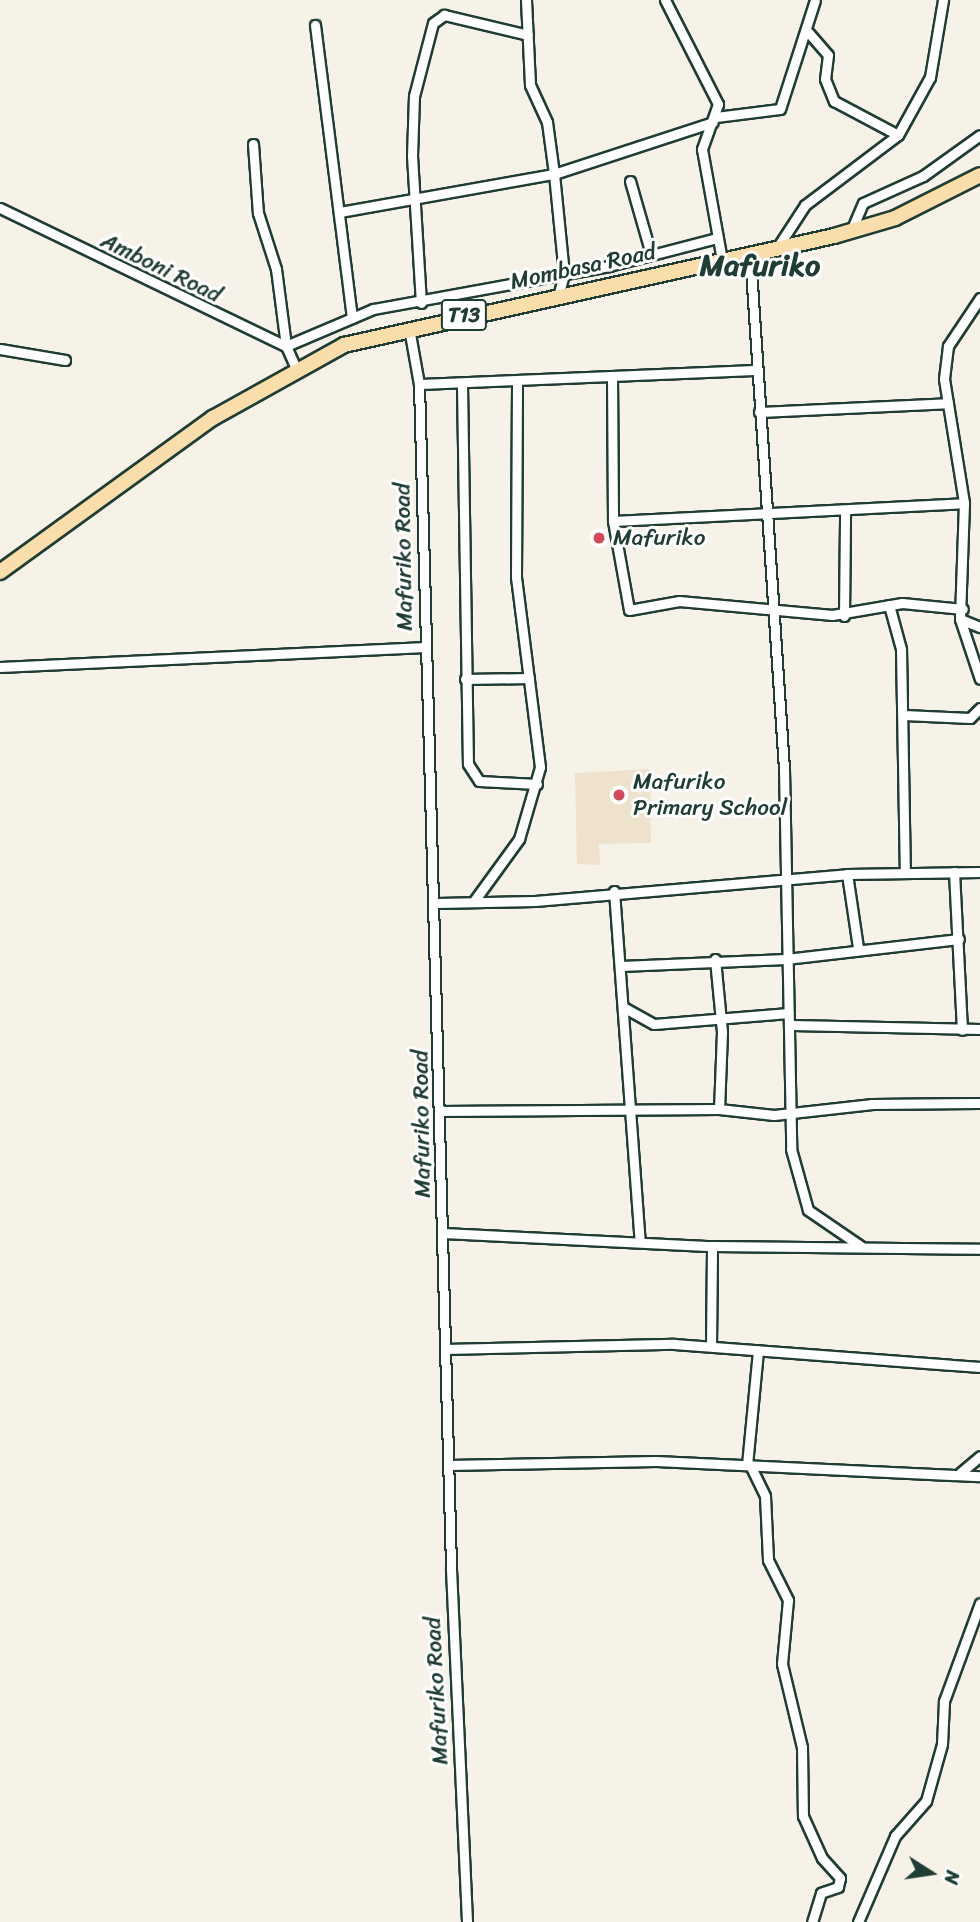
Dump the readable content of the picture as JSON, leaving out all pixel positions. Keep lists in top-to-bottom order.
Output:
{
  "streets": {
    "highway": ["Mombasa Road", "T13"],
    "street": ["Amboni Road", "Mafuriko Road"]
  },
  "crossings": [
    ["Mombasa Road", "Mafuriko Road"]
  ],
  "districts": ["Mafuriko"],
  "places": ["Mafuriko", "Mafuriko Primary School"],
  "north": "right"
}
